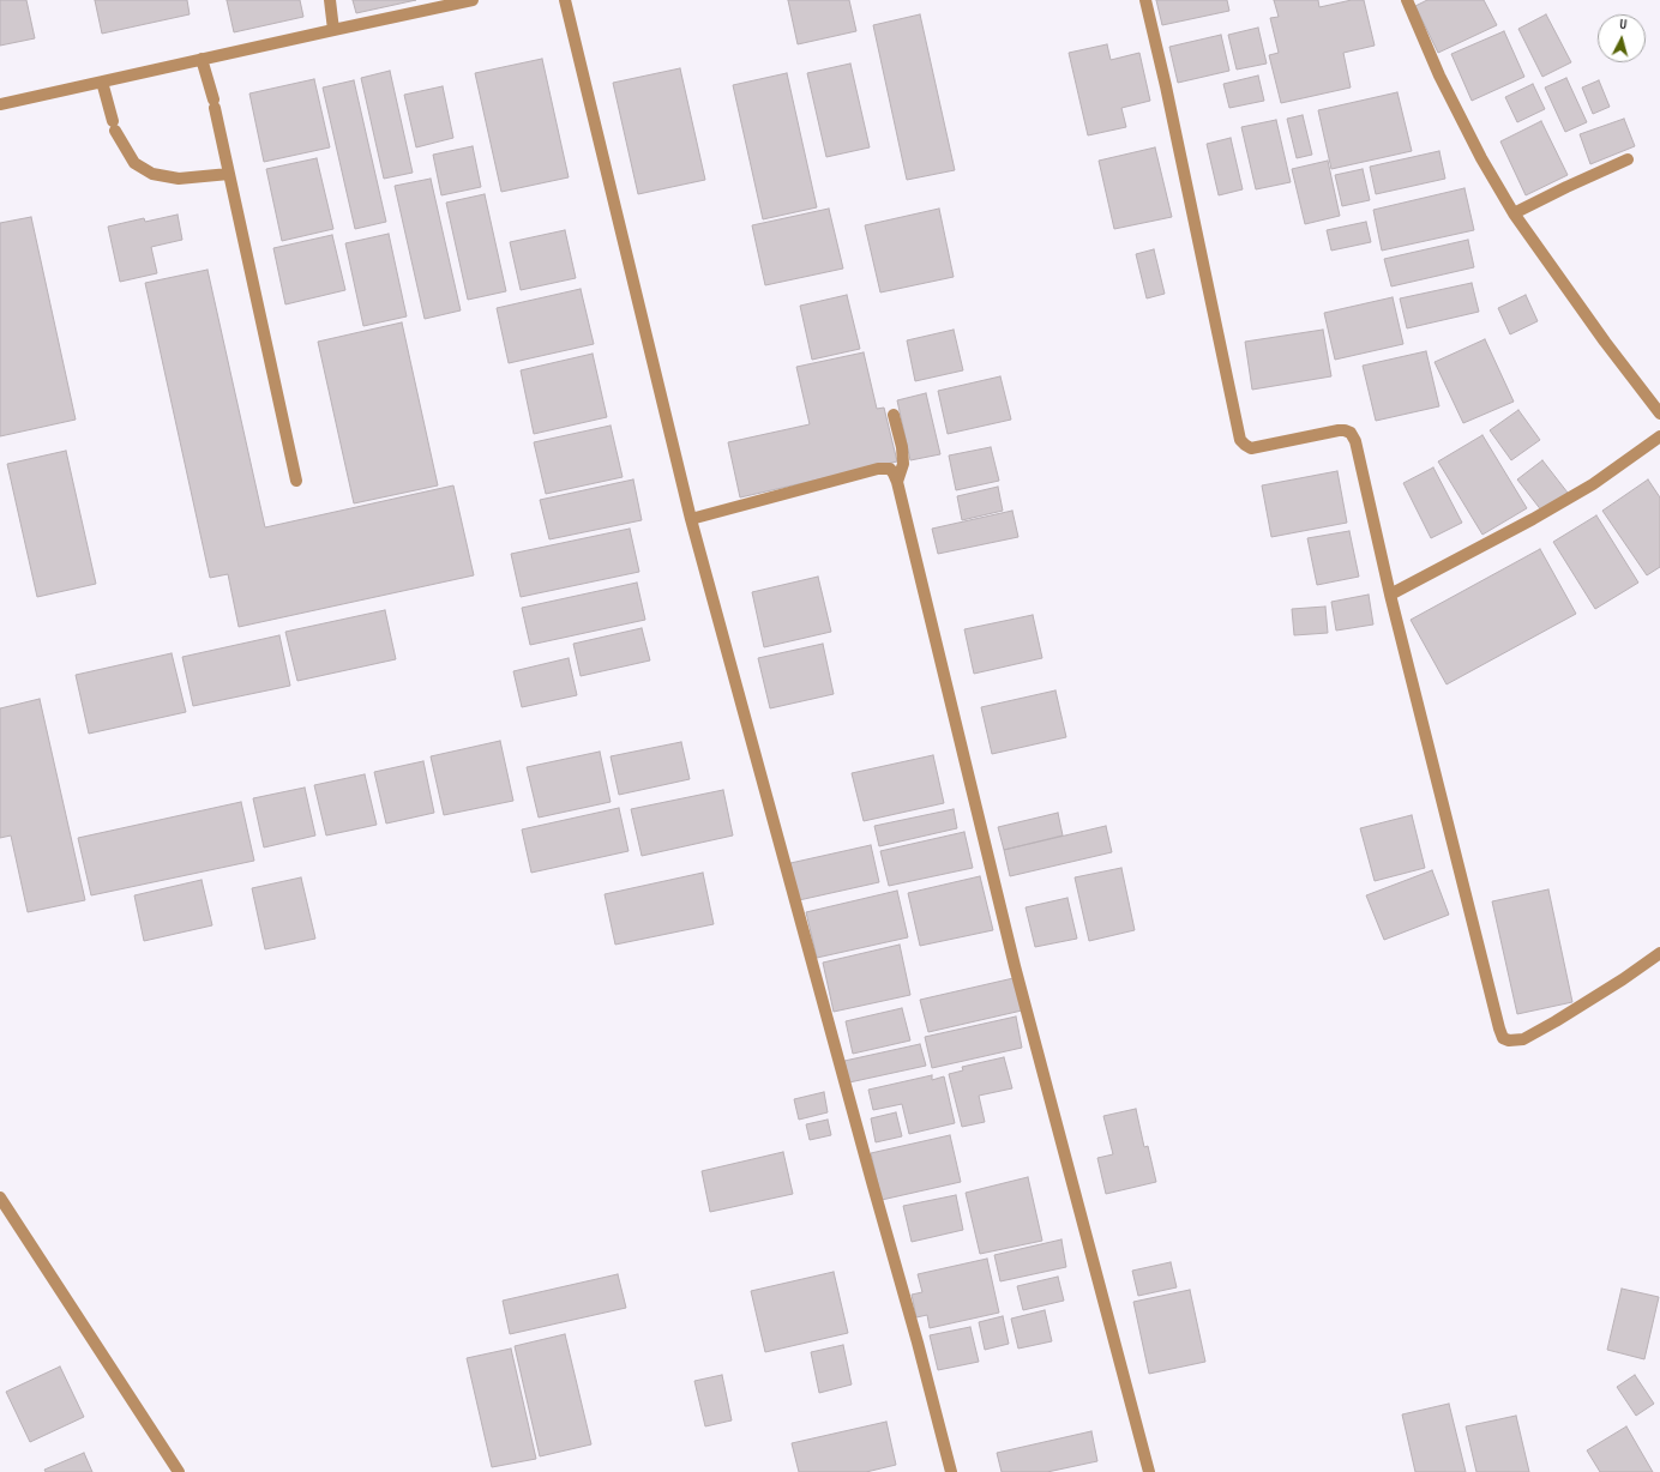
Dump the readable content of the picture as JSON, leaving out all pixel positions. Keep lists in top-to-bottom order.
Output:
{
  "north": "top"
}
